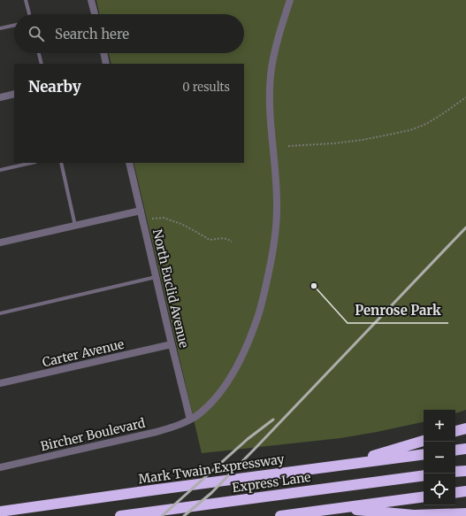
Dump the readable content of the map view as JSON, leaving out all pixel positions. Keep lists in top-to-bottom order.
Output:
{
  "streets": {
    "highway": ["Mark Twain Expressway", "Express Lane"],
    "street": ["North Euclid Avenue", "Carter Avenue", "Bircher Boulevard"]
  },
  "crossings": [
    ["North Euclid Avenue", "Carter Avenue"],
    ["North Euclid Avenue", "Bircher Boulevard"]
  ],
  "places": ["Penrose Park"],
  "page": {
    "search": "Search here",
    "heading": ["Nearby", "0 results"],
    "map_buttons": ["+", "−"]
  }
}
